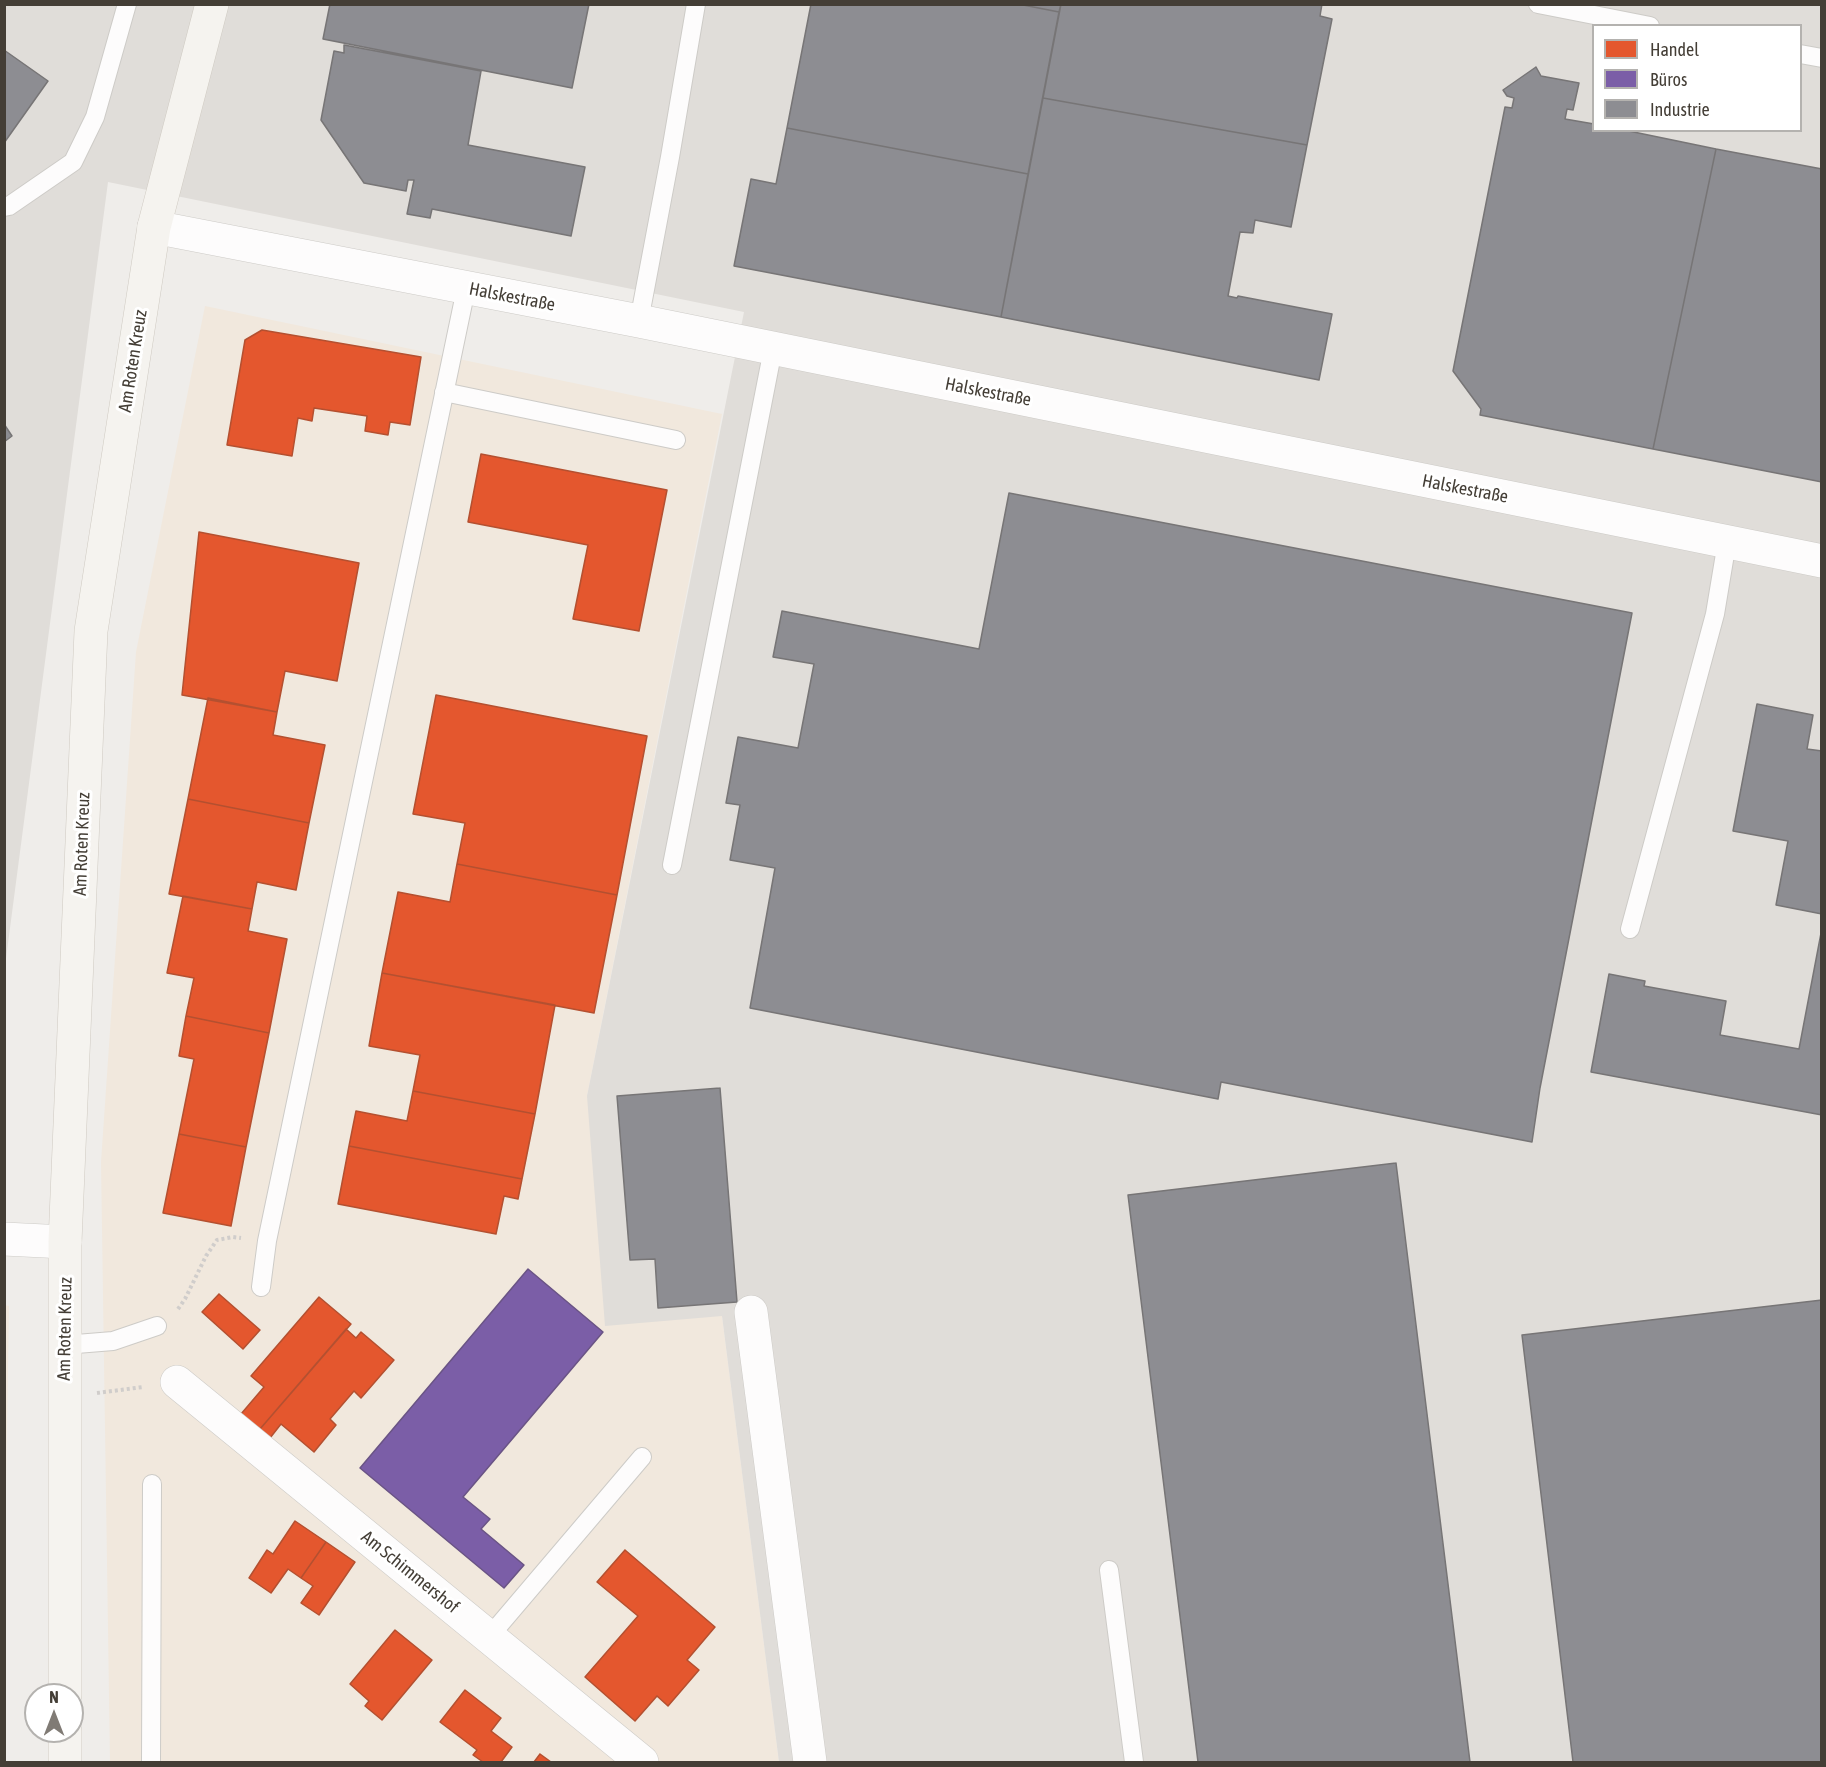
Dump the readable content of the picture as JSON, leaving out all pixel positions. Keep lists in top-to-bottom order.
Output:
{
  "streets": {
    "street": ["Halskestraße", "Am Roten Kreuz", "Am Schimmershof"]
  },
  "crossings": [
    ["Halskestraße", "Am Roten Kreuz"]
  ],
  "legend": ["Handel", "Büros", "Industrie"],
  "north": "top"
}
